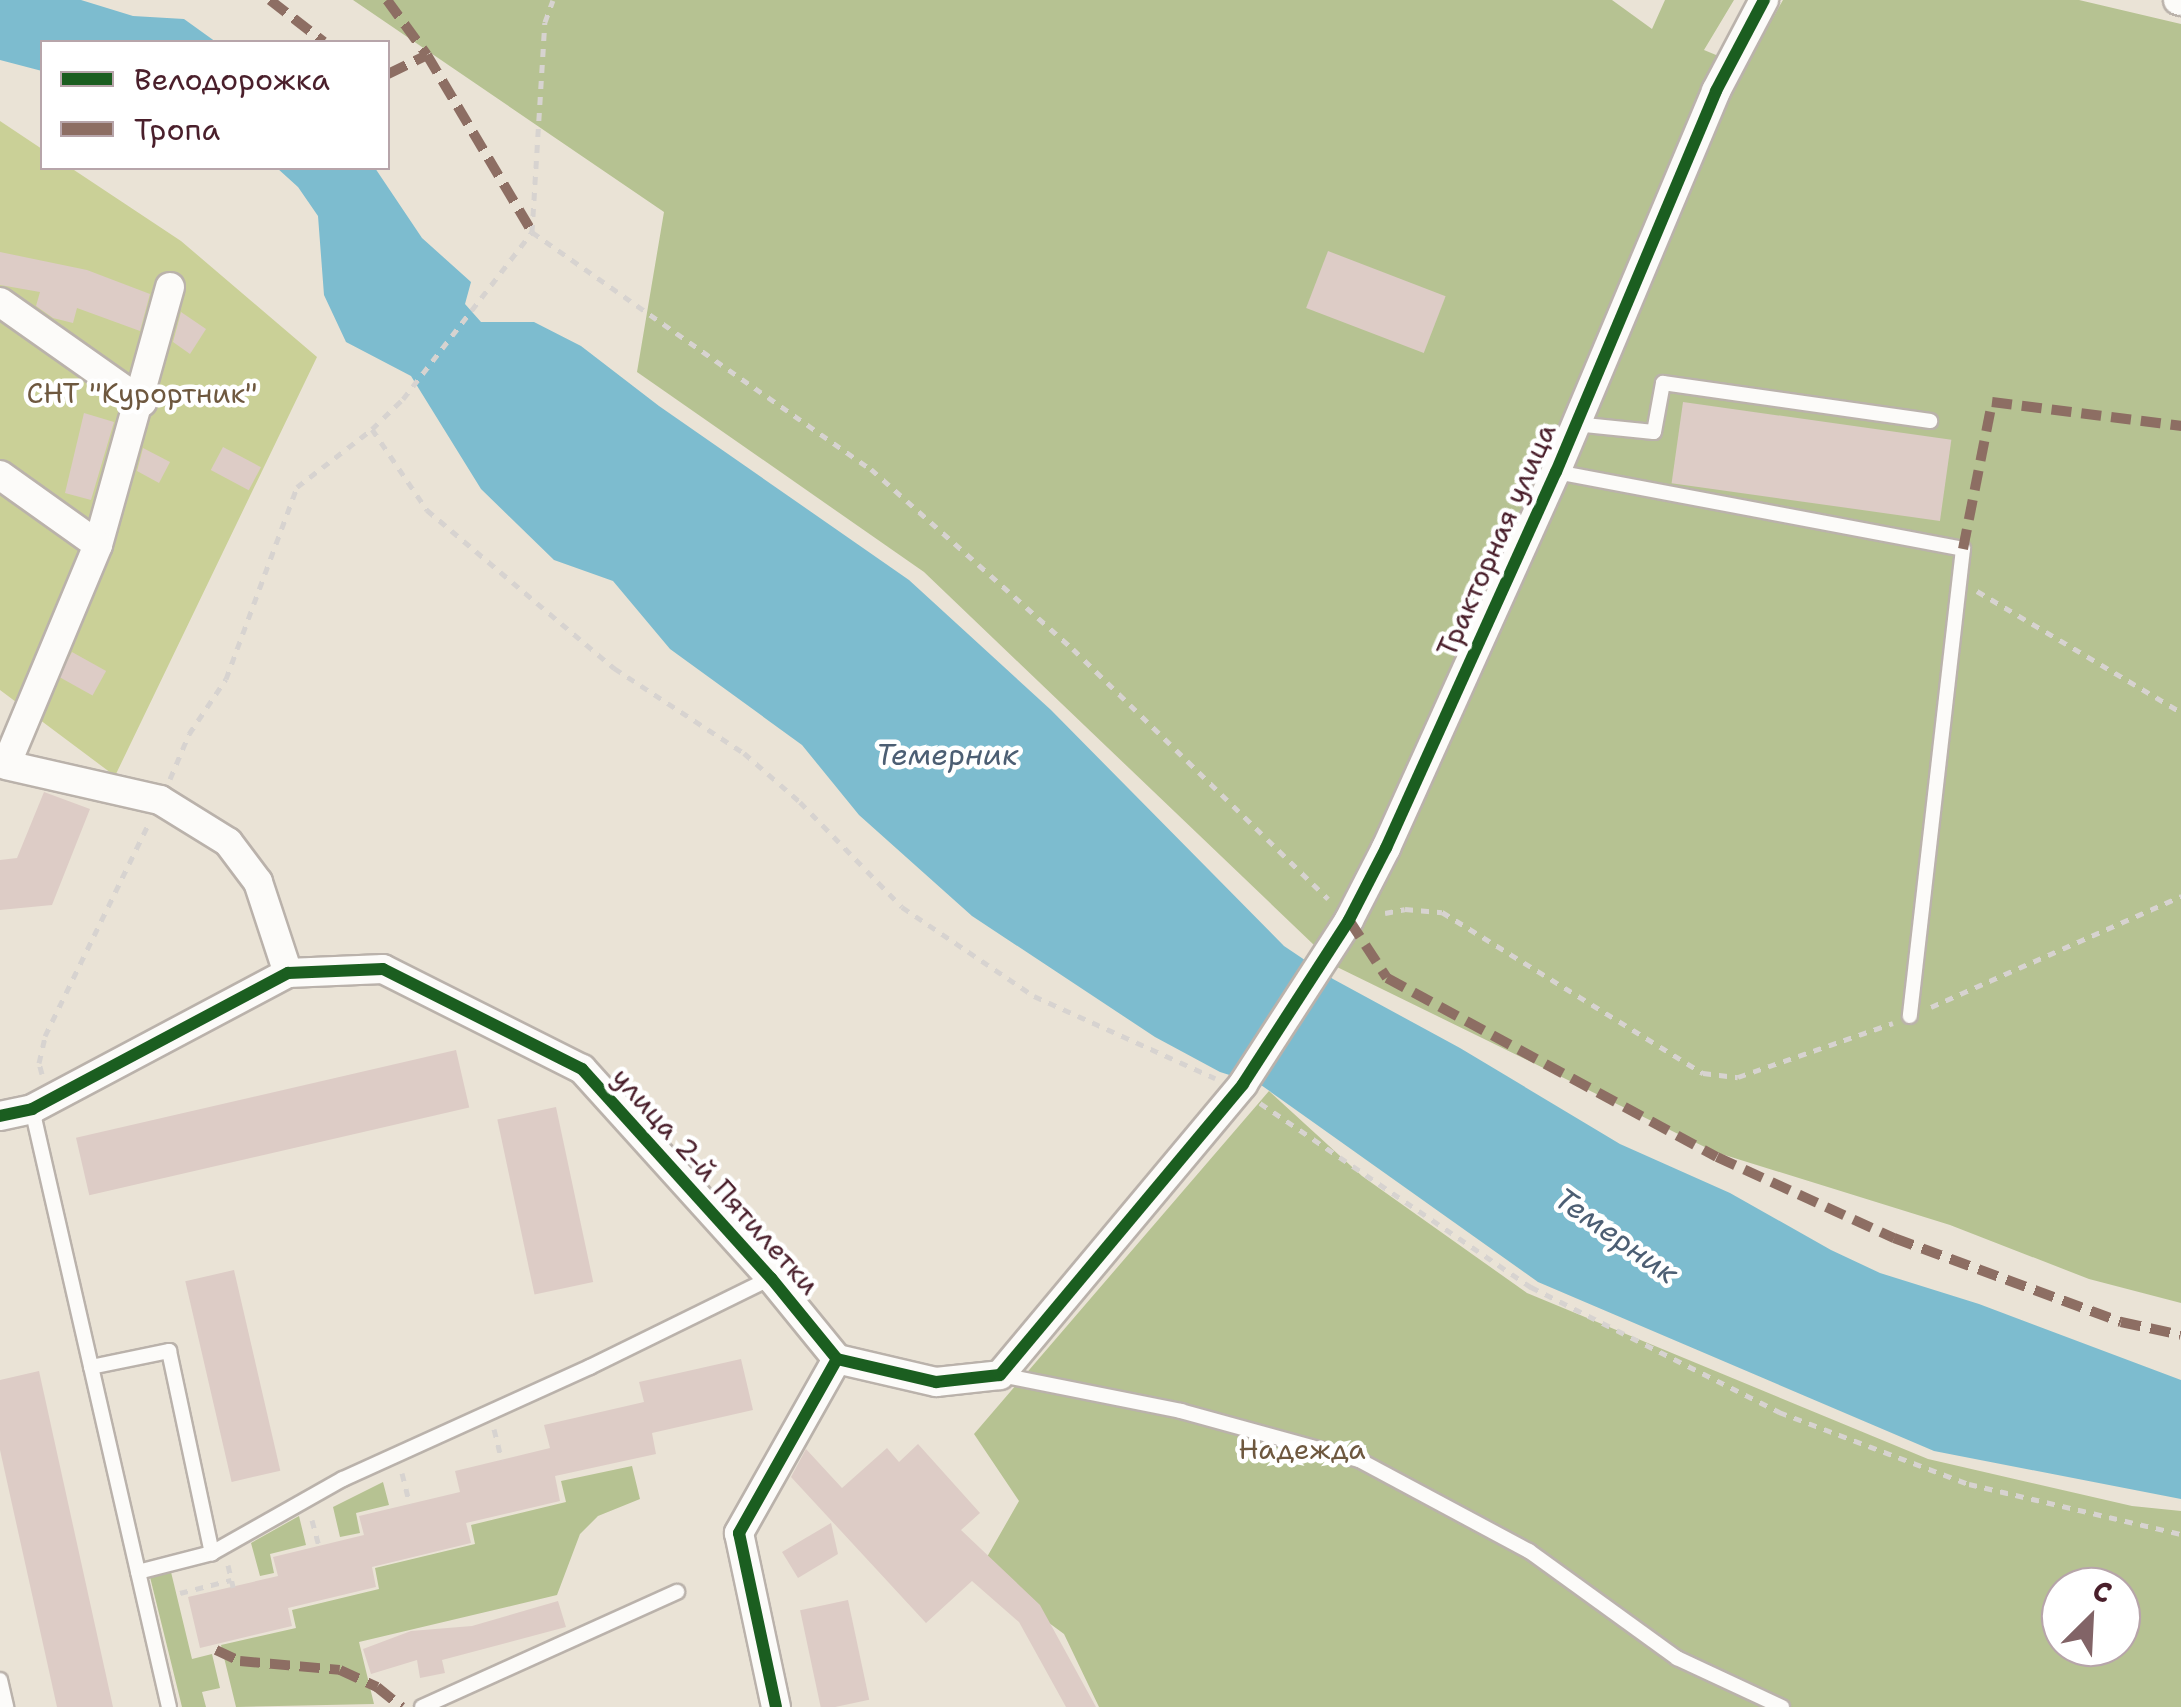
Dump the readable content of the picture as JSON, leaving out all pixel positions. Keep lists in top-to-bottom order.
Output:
{
  "streets": {
    "street": ["Тракторная улица", "улица 2-й Пятилетки"]
  },
  "water": ["Темерник"],
  "parks": ["СНТ \"Курортник\"", "Надежда"],
  "legend": ["Велодорожка", "Тропа"],
  "north": "top right"
}
